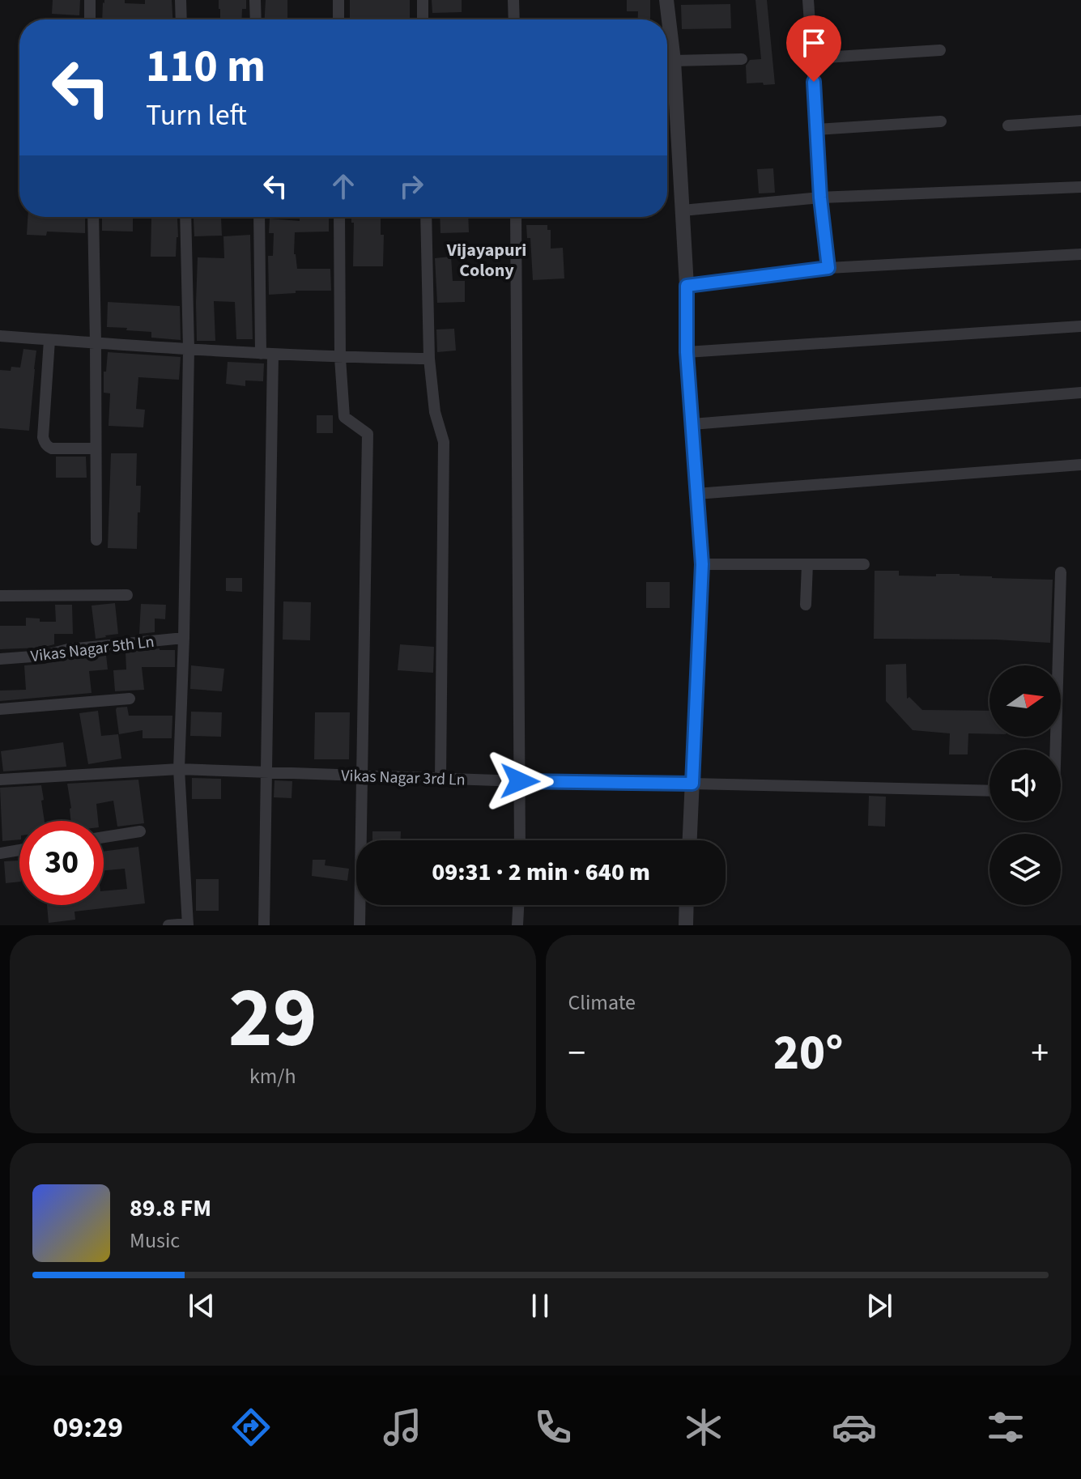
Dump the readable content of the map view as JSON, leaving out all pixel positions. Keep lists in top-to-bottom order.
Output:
{
  "streets": {
    "street": ["Vikas Nagar 5th Ln", "Vikas Nagar 3rd Ln"]
  },
  "districts": ["Vijayapuri Colony"],
  "north": "right",
  "page": {
    "turn": ["110 m", "Turn left"],
    "limit": "30",
    "trip": "09:31 · 2 min · 640 m",
    "tile": [
      ["29", "km/h"],
      "Climate"
    ],
    "heat": ["−", "20°", "+"],
    "song": ["89.8 FM", "Music"],
    "tabs": "09:29"
  }
}
